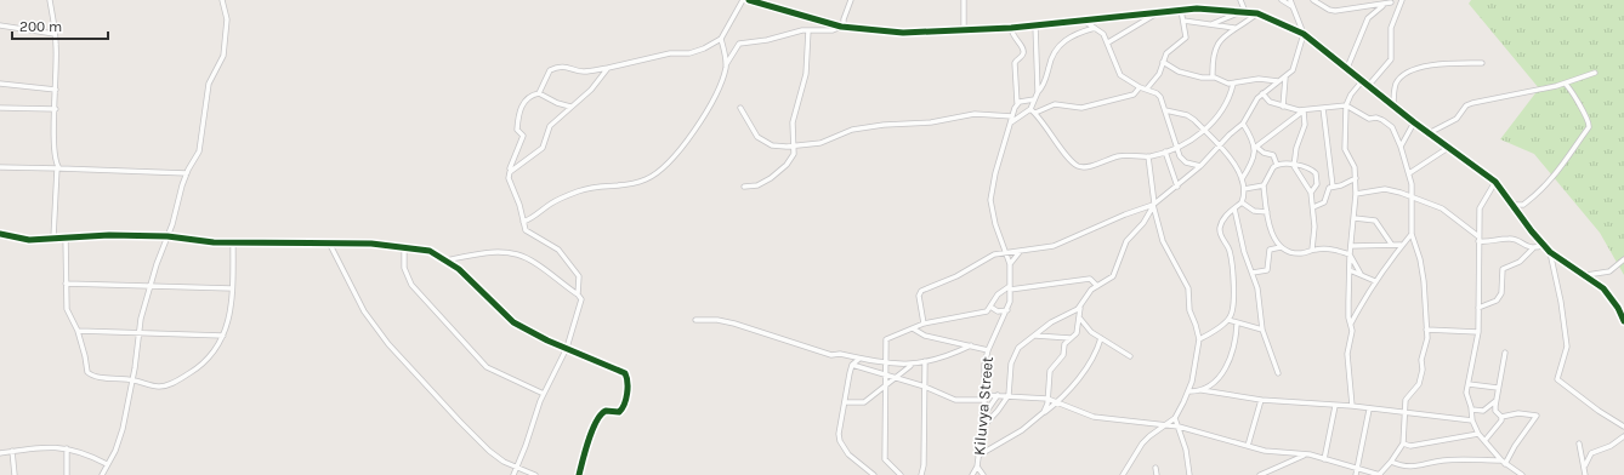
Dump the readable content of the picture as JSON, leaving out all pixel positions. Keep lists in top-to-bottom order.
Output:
{
  "streets": {
    "street": ["Kiluvya Street"]
  },
  "scale_bar": "200 m"
}
